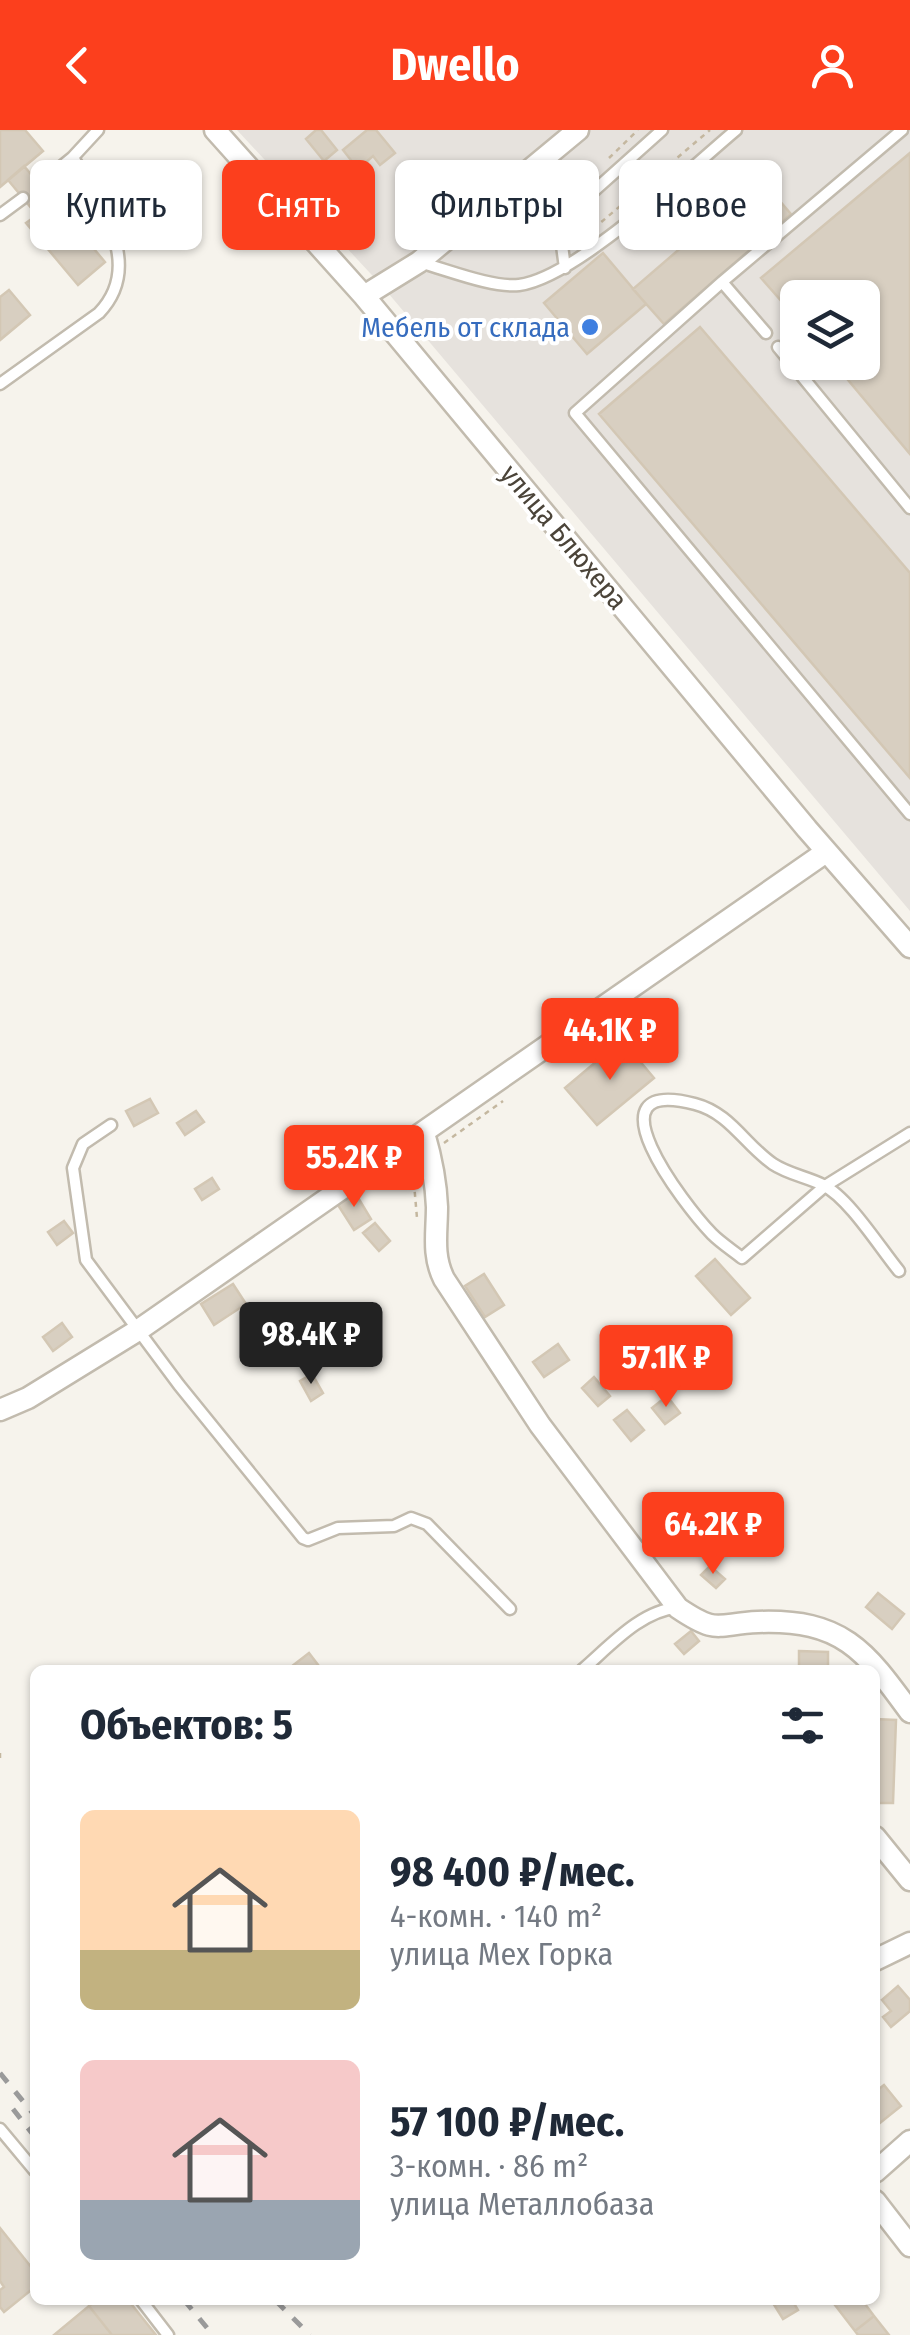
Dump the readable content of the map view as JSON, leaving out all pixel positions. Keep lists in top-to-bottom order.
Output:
{
  "streets": {
    "street": ["улица Блюхера"]
  },
  "places": ["Мебель от склада"],
  "page": {
    "header": "Dwello",
    "chip": [
      "Купить",
      "Снять",
      "Фильтры",
      "Новое"
    ],
    "price": [
      "44.1K ₽",
      "55.2K ₽",
      "98.4K ₽",
      "57.1K ₽",
      "64.2K ₽"
    ],
    "heading": "Объектов: 5",
    "list": [
      {
        "name": "98 400 ₽/мес.",
        "note": "4-комн. · 140 m² · улица Мех Горка"
      },
      {
        "name": "57 100 ₽/мес.",
        "note": "3-комн. · 86 m² · улица Металлобаза"
      }
    ]
  }
}
